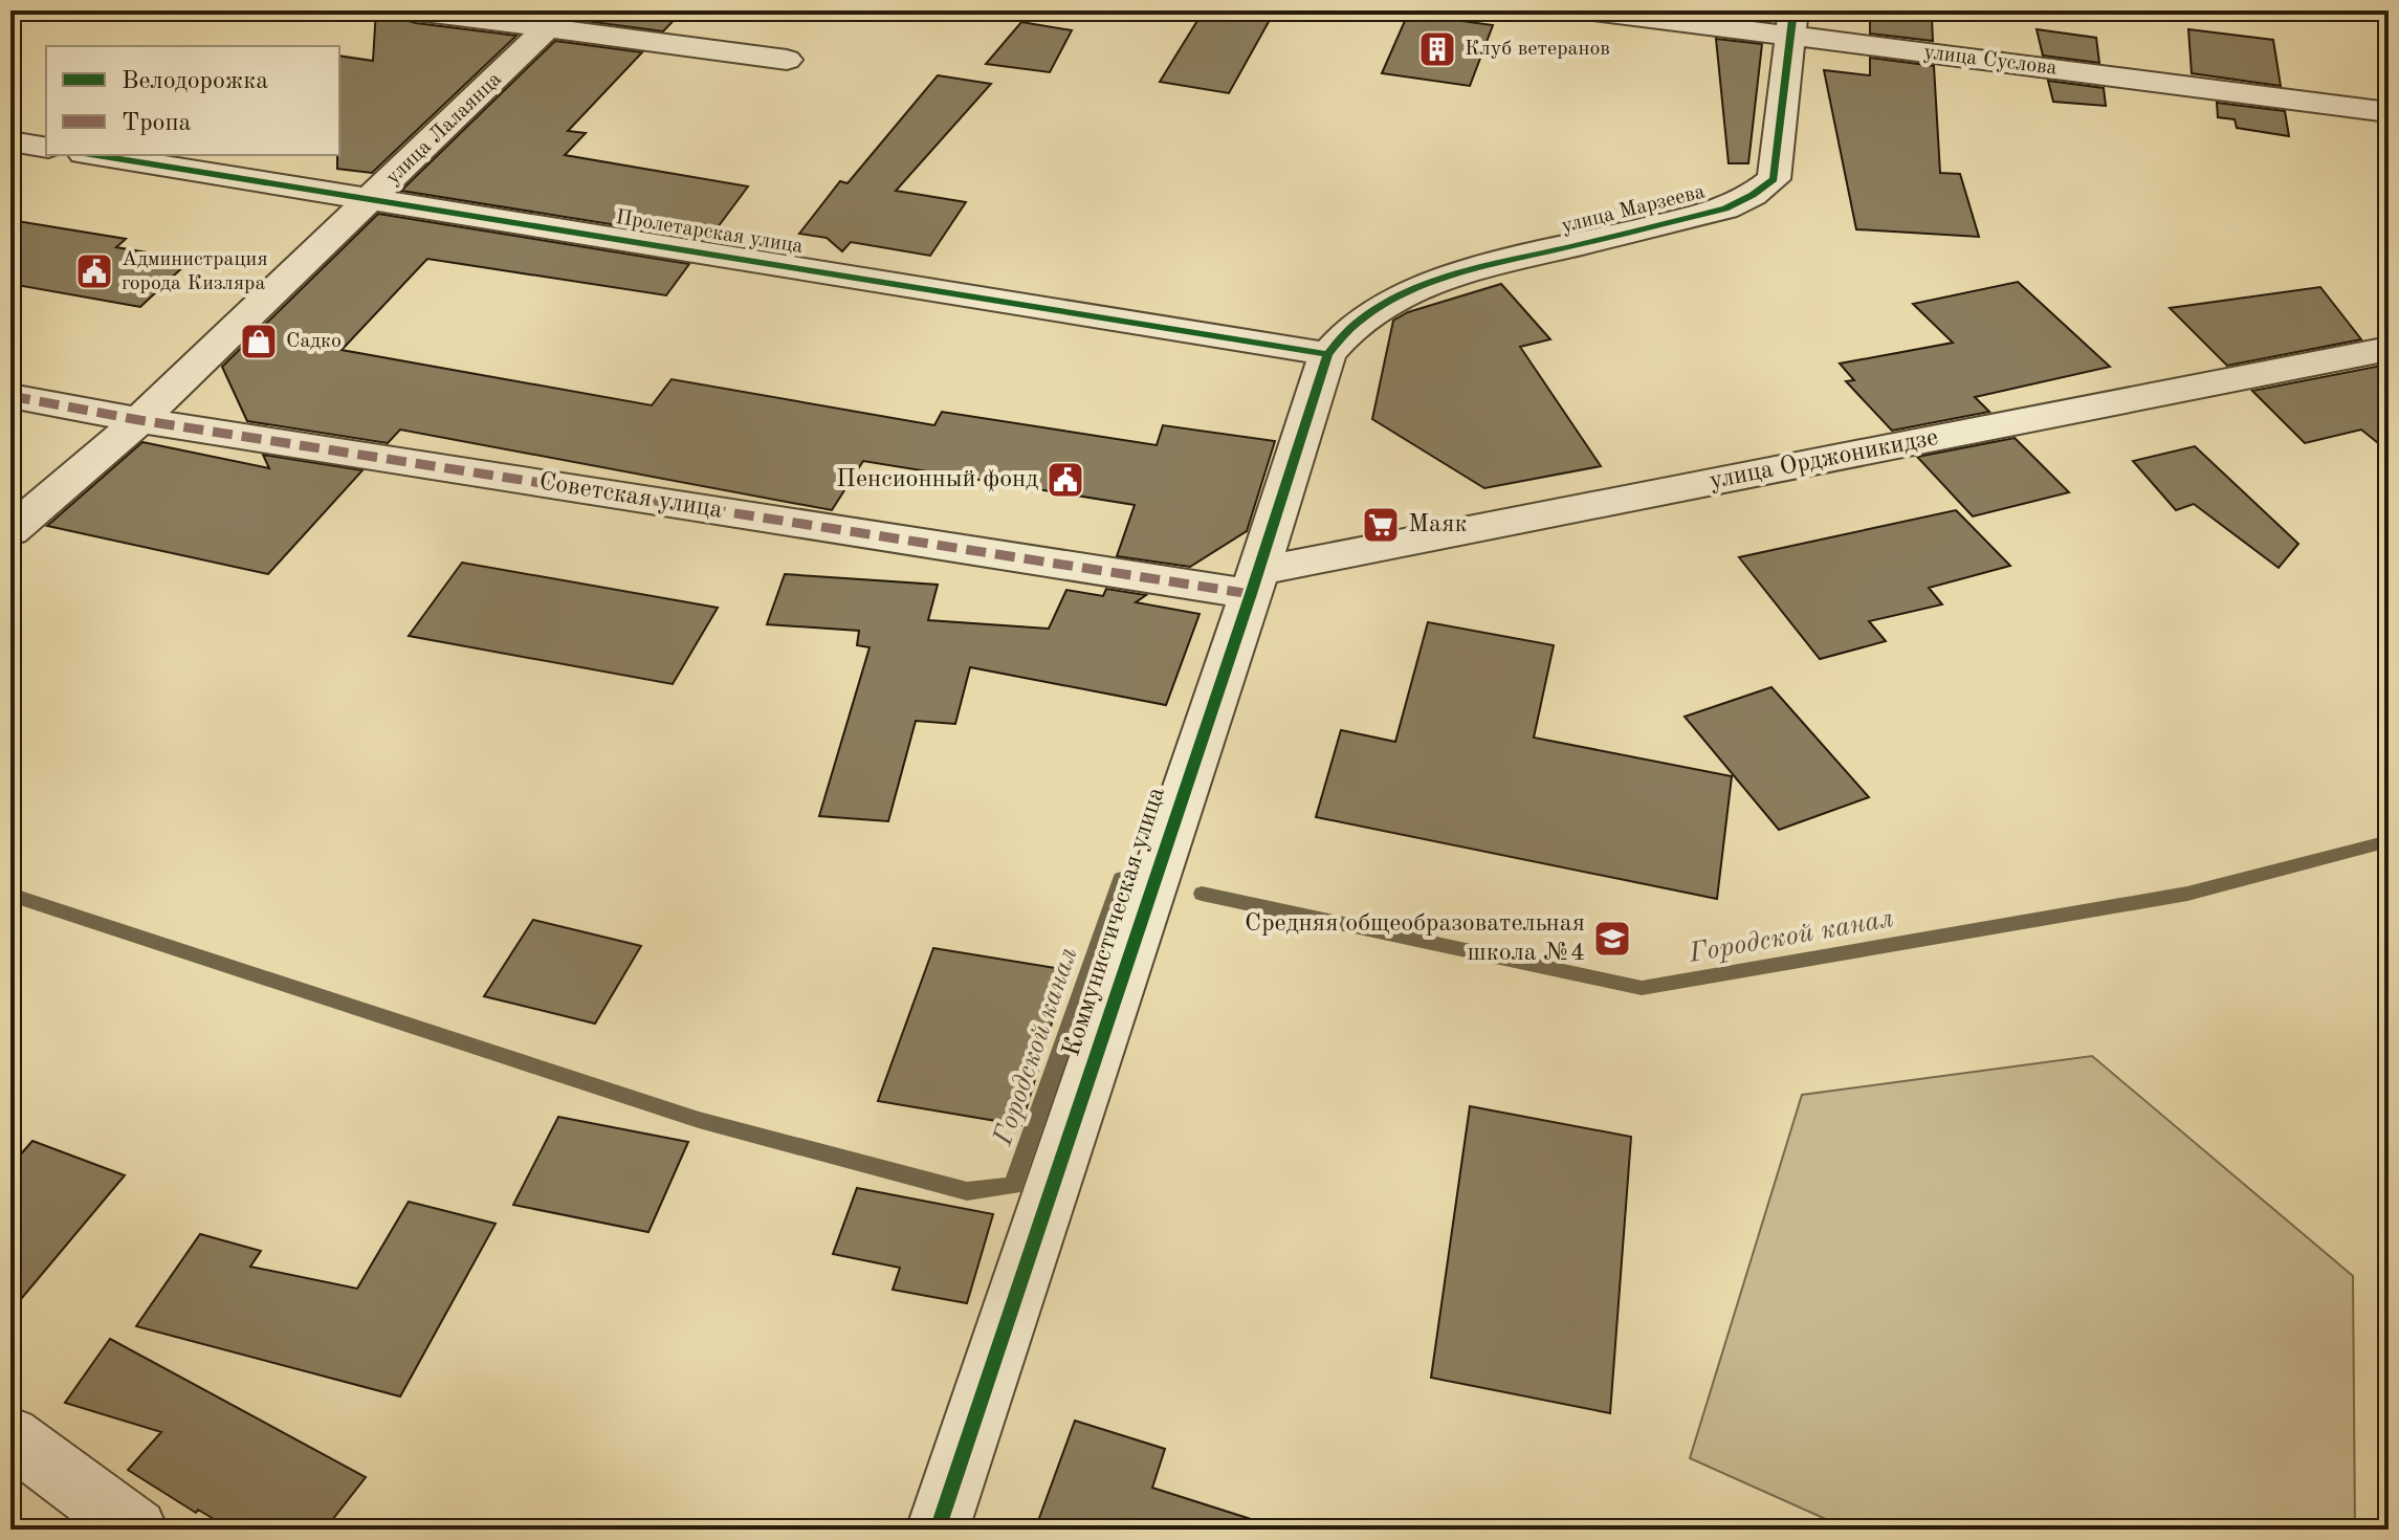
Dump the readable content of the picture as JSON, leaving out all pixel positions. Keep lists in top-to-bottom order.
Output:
{
  "streets": {
    "street": [
      "улица Суслова",
      "улица Лалаянца",
      "улица Марзеева",
      "Пролетарская улица",
      "улица Орджоникидзе",
      "Советская улица",
      "Коммунистическая улица"
    ]
  },
  "crossings": [
    ["улица Суслова", "улица Марзеева"],
    ["улица Лалаянца", "Пролетарская улица"],
    ["улица Лалаянца", "Советская улица"],
    ["улица Марзеева", "Пролетарская улица"],
    ["улица Марзеева", "Коммунистическая улица"],
    ["Пролетарская улица", "Коммунистическая улица"],
    ["улица Орджоникидзе", "Советская улица"],
    ["улица Орджоникидзе", "Коммунистическая улица"],
    ["Советская улица", "Коммунистическая улица"]
  ],
  "water": ["Городской канал"],
  "places": {
    "building": ["Клуб ветеранов"],
    "public building": ["Администрация города Кизляра", "Пенсионный фонд"],
    "shop": ["Садко"],
    "supermarket": ["Маяк"],
    "school or university": ["Средняя общеобразовательная школа №4"]
  },
  "legend": ["Велодорожка", "Тропа"]
}
